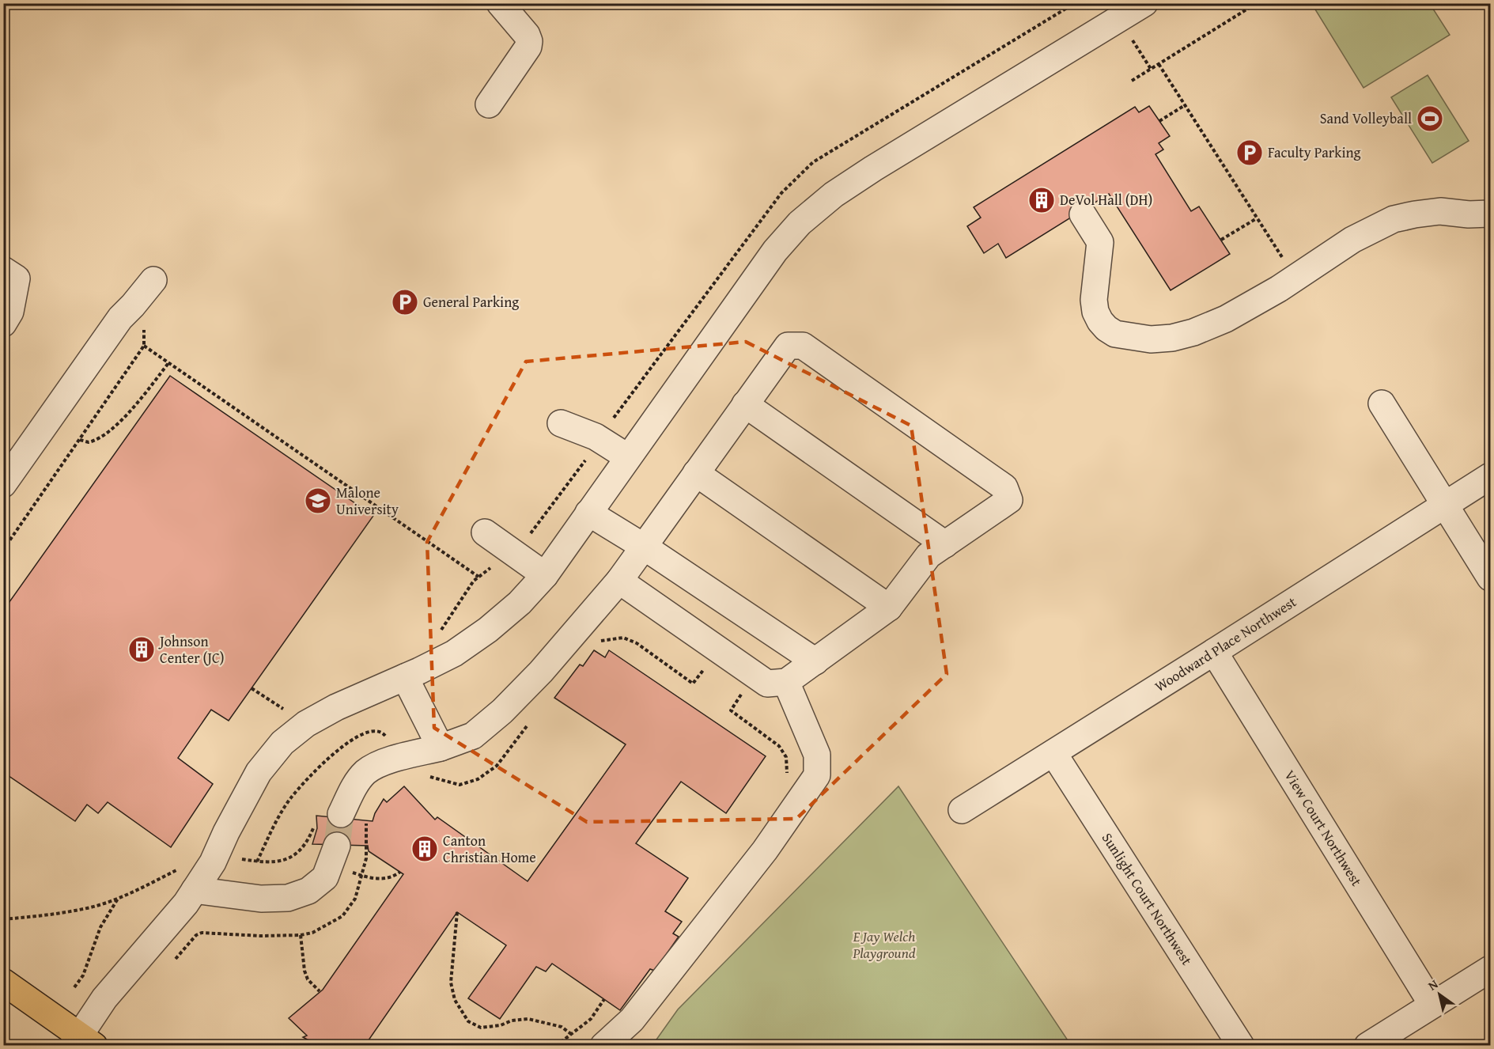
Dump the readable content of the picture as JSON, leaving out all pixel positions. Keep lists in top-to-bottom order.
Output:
{
  "streets": {
    "street": ["Woodward Place Northwest", "View Court Northwest", "Sunlight Court Northwest"]
  },
  "crossings": [
    ["Woodward Place Northwest", "View Court Northwest"],
    ["Woodward Place Northwest", "Sunlight Court Northwest"]
  ],
  "parks": ["E Jay Welch Playground"],
  "places": {
    "sports": ["Sand Volleyball"],
    "parking": ["Faculty Parking", "General Parking"],
    "building": ["DeVol Hall (DH)", "Johnson Center (JC)", "Canton Christian Home"],
    "school or university": ["Malone University"]
  },
  "north": "top left"
}
